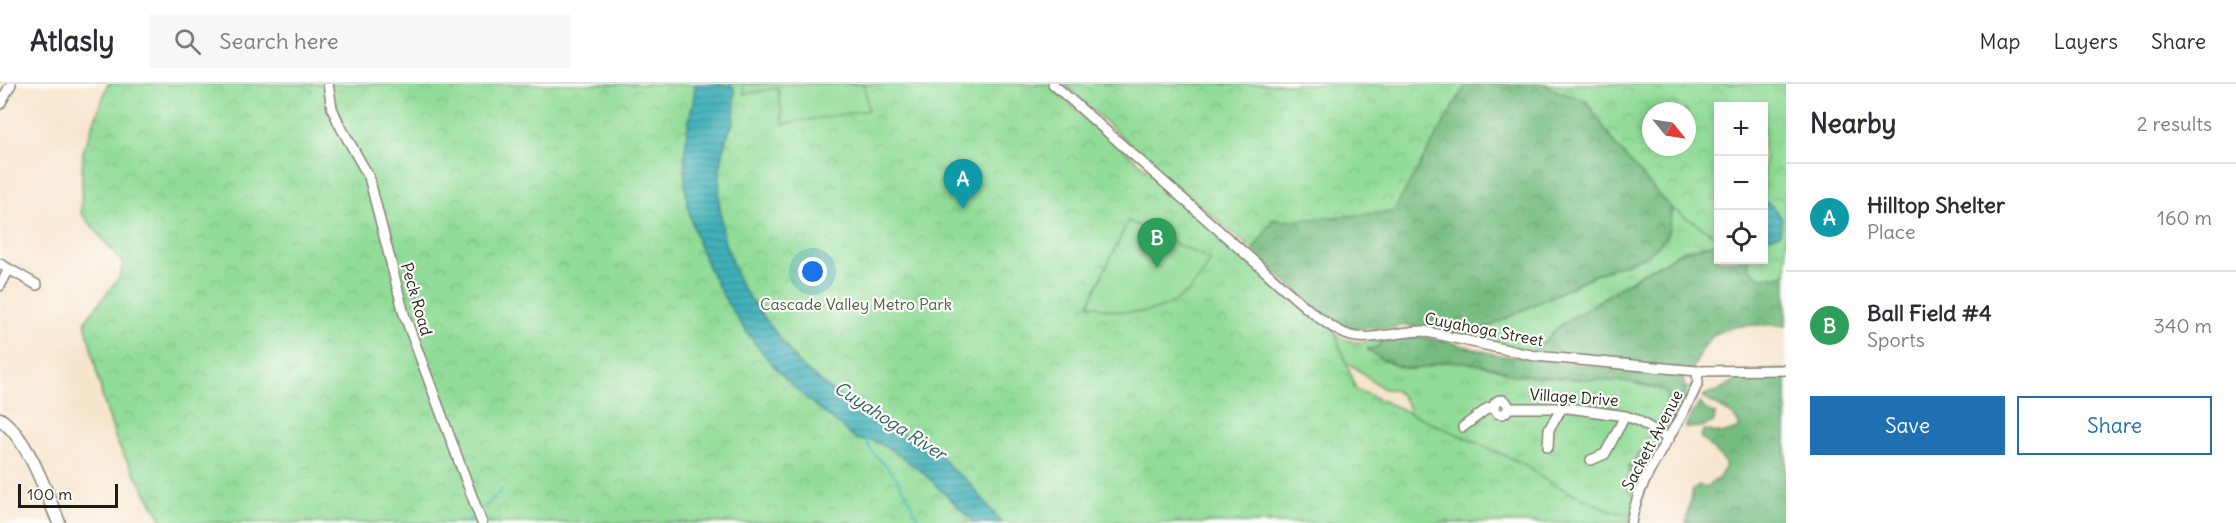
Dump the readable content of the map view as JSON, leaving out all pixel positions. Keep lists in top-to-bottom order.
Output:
{
  "streets": {
    "street": [
      "Peck Road",
      "Cuyahoga Street",
      "Village Drive",
      "Sackett Avenue"
    ]
  },
  "crossings": [
    ["Cuyahoga Street", "Sackett Avenue"],
    ["Village Drive", "Sackett Avenue"]
  ],
  "water": ["Cuyahoga River"],
  "parks": ["Cascade Valley Metro Park"],
  "scale_bar": "100 m",
  "north": "bottom right",
  "page": {
    "header": "Atlasly",
    "search": "Search here",
    "nav": ["Map", "Layers", "Share"],
    "heading": ["Nearby", "2 results"],
    "map_buttons": ["+", "−"],
    "pins": ["A", "B"],
    "list": [
      {
        "mark": "A",
        "name": "Hilltop Shelter",
        "note": "Place",
        "value": "160 m"
      },
      {
        "mark": "B",
        "name": "Ball Field #4",
        "note": "Sports",
        "value": "340 m"
      }
    ],
    "buttons": ["Save", "Share"],
    "scale": "100 m"
  }
}
